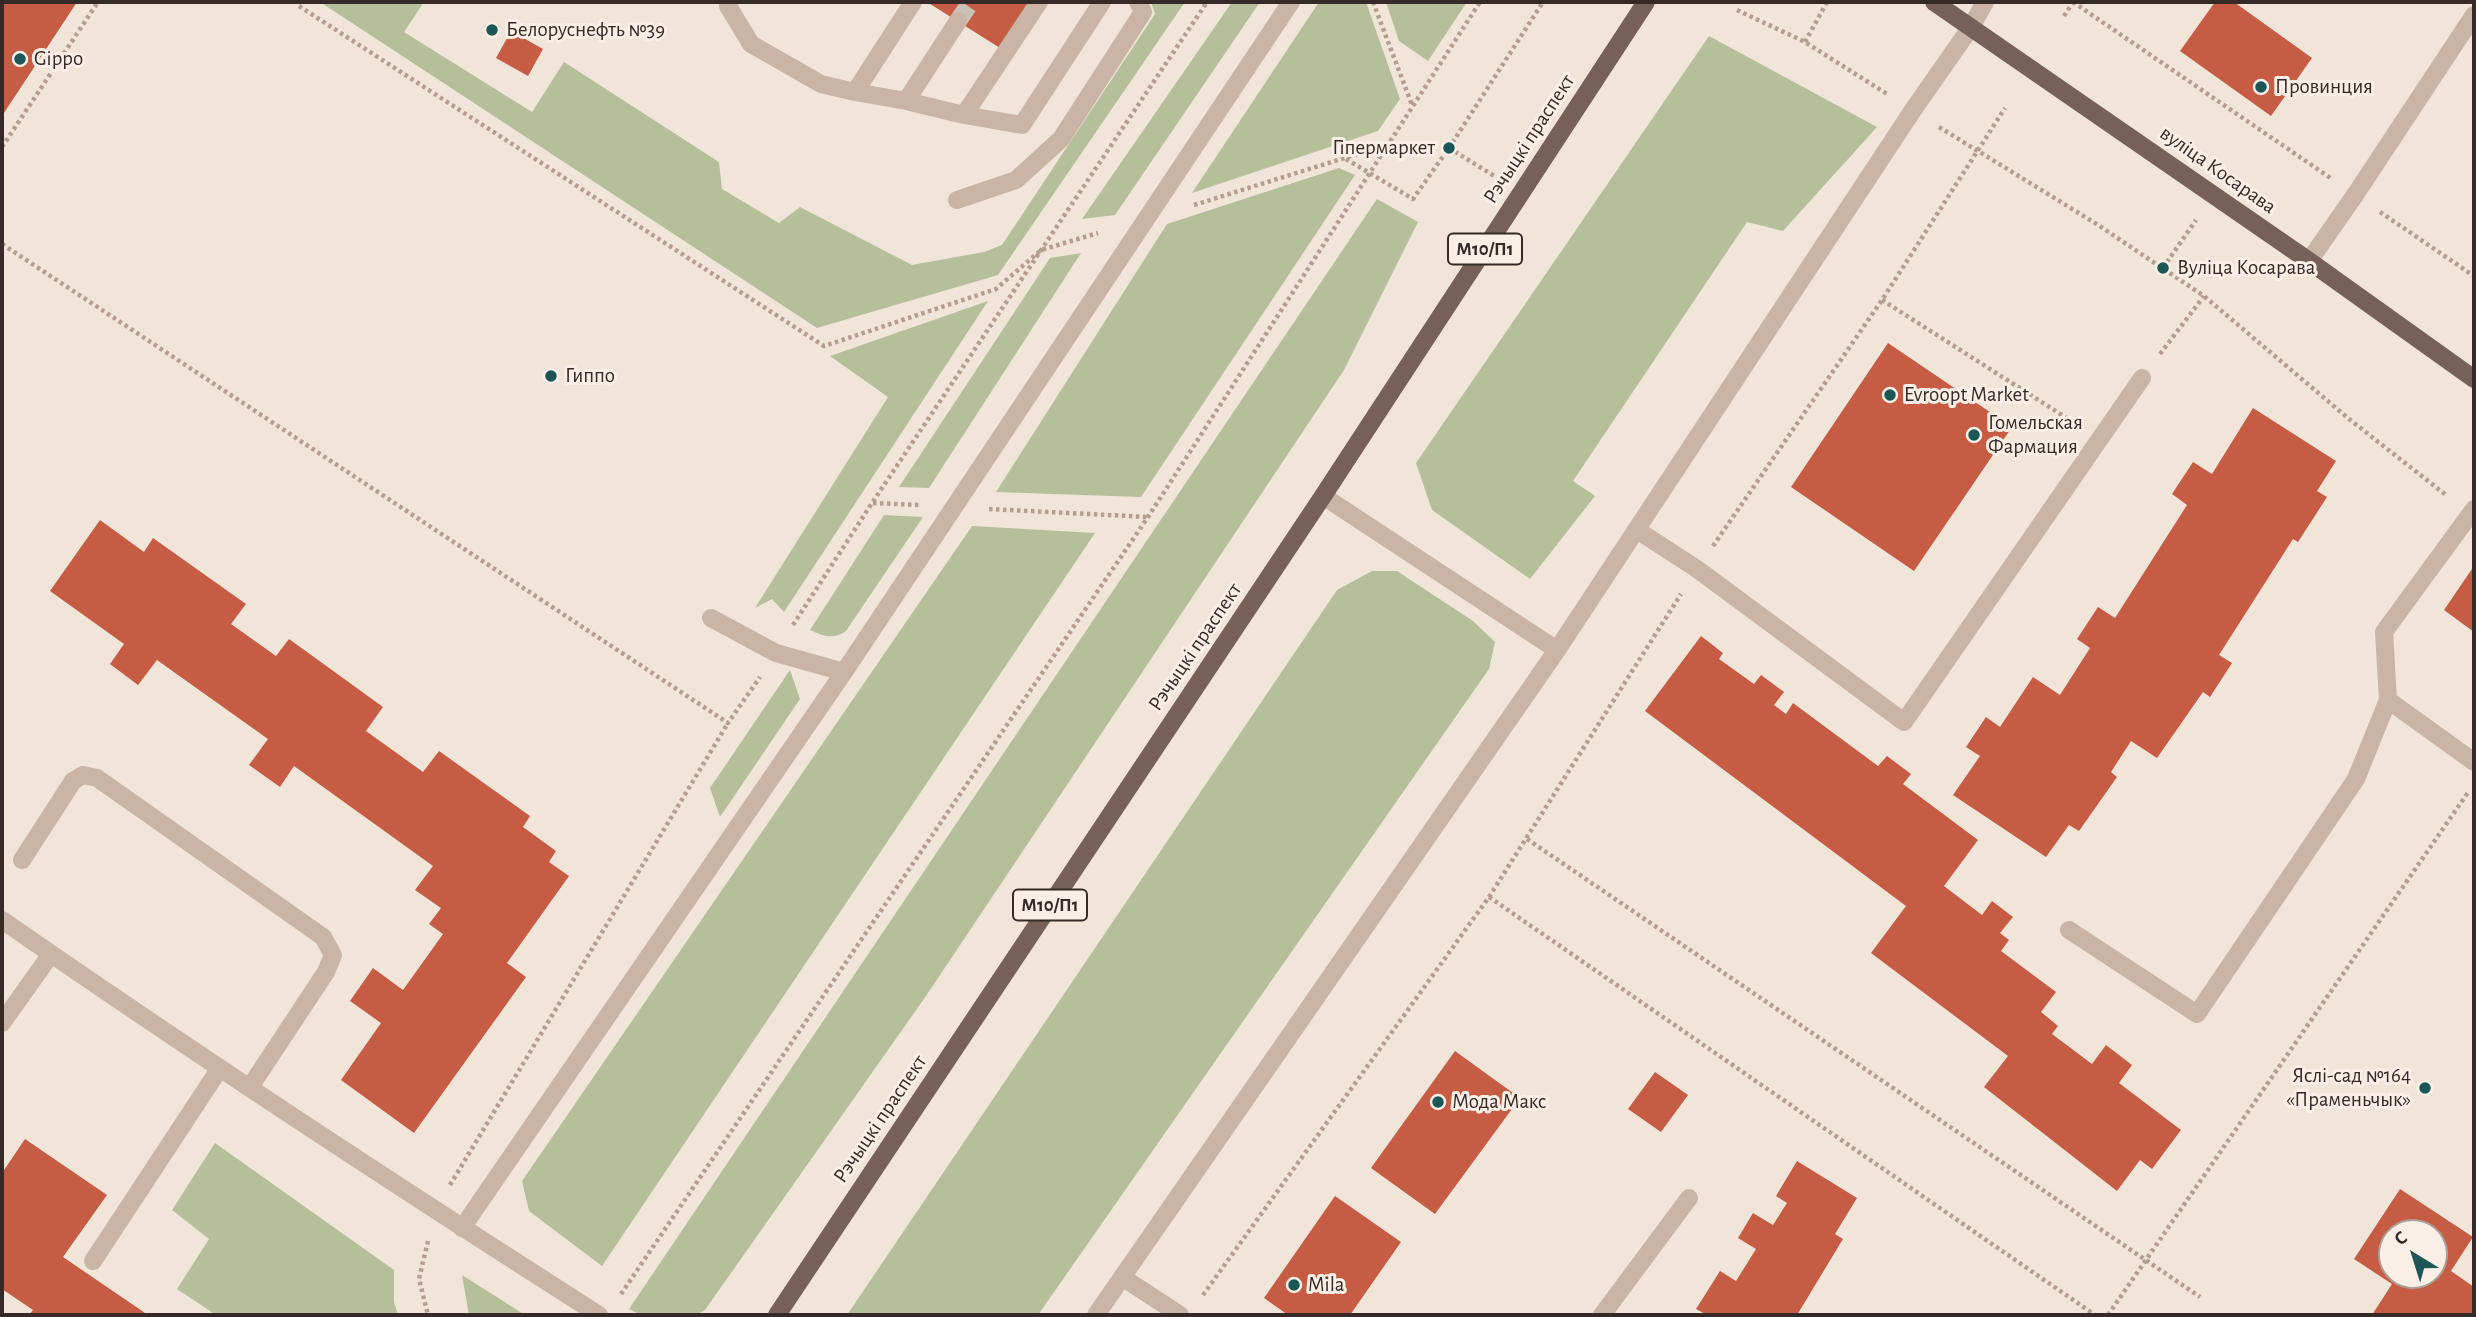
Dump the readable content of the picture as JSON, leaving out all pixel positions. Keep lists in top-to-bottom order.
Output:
{
  "streets": {
    "main road": ["Рэчыцкі праспект", "вуліца Косарава", "М10/П1"]
  },
  "places": [
    "Белоруснефть №39",
    "Gippo",
    "Провинция",
    "Гіпермаркет",
    "Вуліца Косарава",
    "Гиппо",
    "Evroopt Market",
    "Гомельская Фармация",
    "Яслі-сад №164 «Праменьчык»",
    "Мода Макс",
    "Mila"
  ],
  "north": "top left"
}
